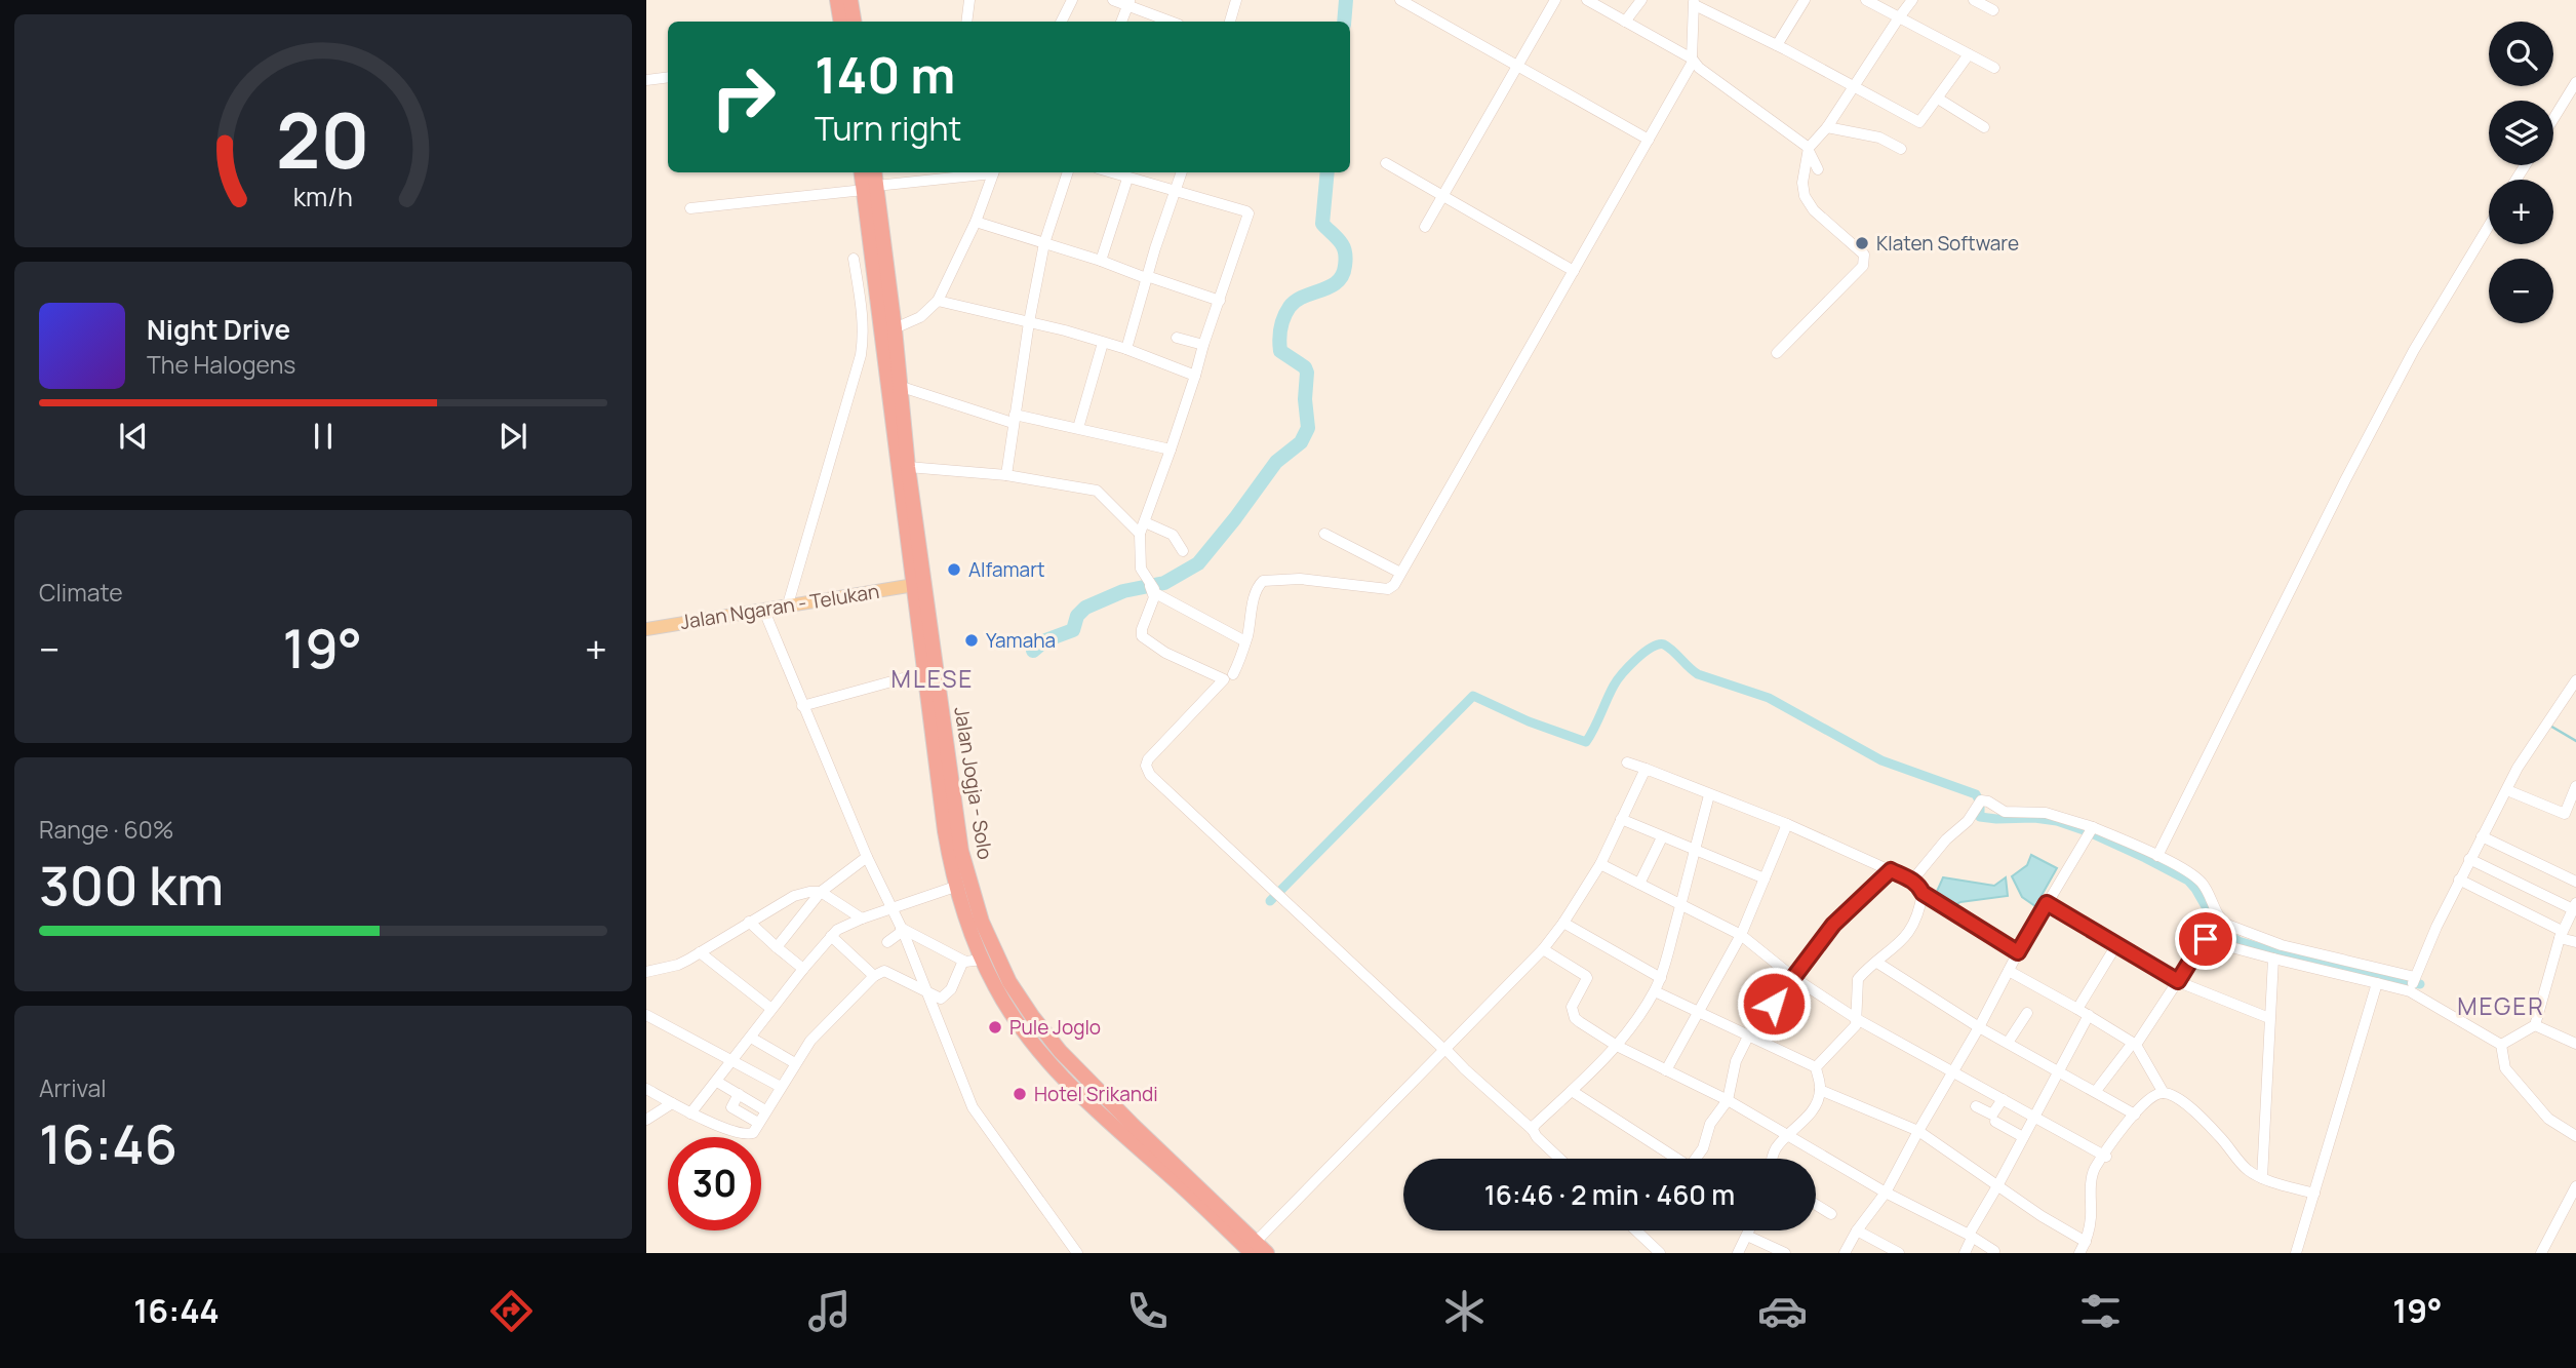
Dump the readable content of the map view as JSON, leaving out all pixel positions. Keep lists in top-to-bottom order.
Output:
{
  "streets": {
    "highway": ["Jalan Jogja - Solo"],
    "main road": ["Jalan Ngaran - Telukan"]
  },
  "crossings": [
    ["Jalan Ngaran - Telukan", "Jalan Jogja - Solo"]
  ],
  "districts": ["MLESE", "MEGER"],
  "places": [
    "Klaten Software",
    "Alfamart",
    "Yamaha",
    "Pule Joglo",
    "Hotel Srikandi"
  ],
  "page": {
    "map_buttons": ["+", "−"],
    "turn": ["140 m", "Turn right"],
    "song": ["Night Drive", "The Halogens"],
    "tile": [
      "Climate",
      ["Range · 60%", "300 km"],
      ["Arrival", "16:46"]
    ],
    "heat": ["−", "19°", "+"],
    "limit": "30",
    "trip": "16:46 · 2 min · 460 m",
    "tabs": ["16:44", "19°"],
    "gauge": ["20", "km/h"]
  }
}
